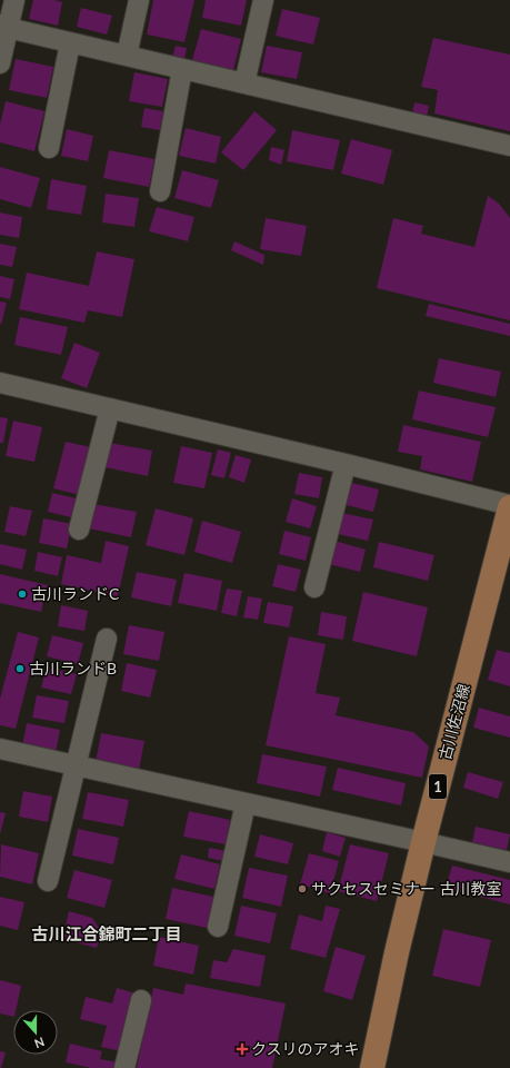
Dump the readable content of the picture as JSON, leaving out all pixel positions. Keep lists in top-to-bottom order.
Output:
{
  "streets": {
    "main road": ["古川佐沼線", "1"]
  },
  "districts": ["古川江合錦町二丁目"],
  "places": {
    "other": ["古川ランドC", "古川ランドB", "サクセスセミナー 古川教室"],
    "health": ["クスリのアオキ"]
  },
  "north": "bottom"
}
